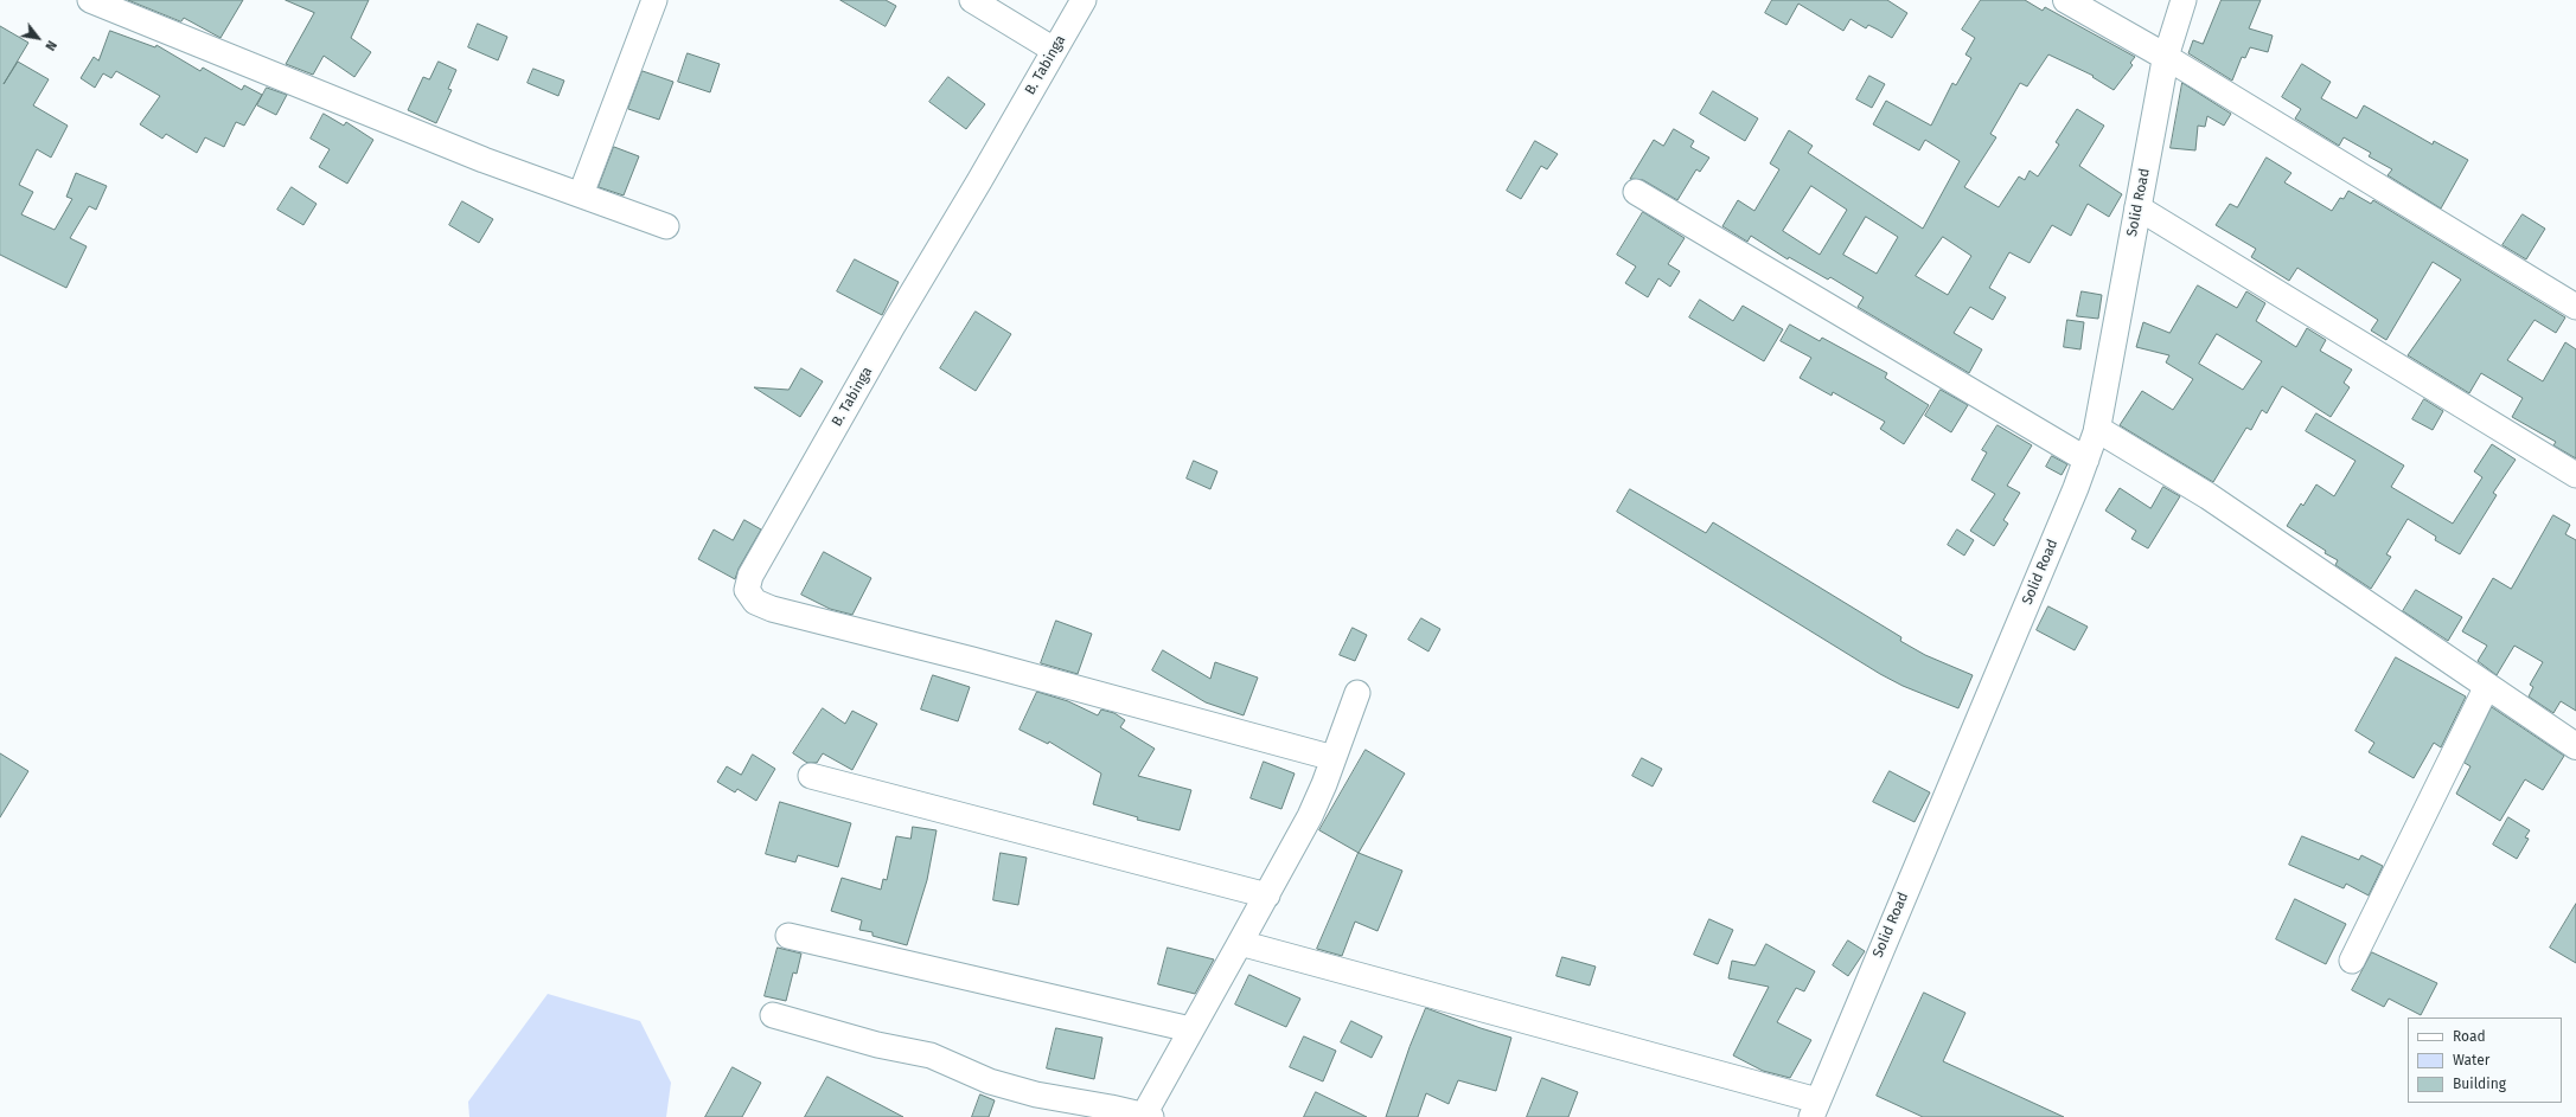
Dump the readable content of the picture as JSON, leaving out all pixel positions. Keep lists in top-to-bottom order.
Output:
{
  "streets": {
    "street": ["B. Tabinga", "Solid Road"]
  },
  "legend": ["Road", "Water", "Building"],
  "north": "bottom right"
}
